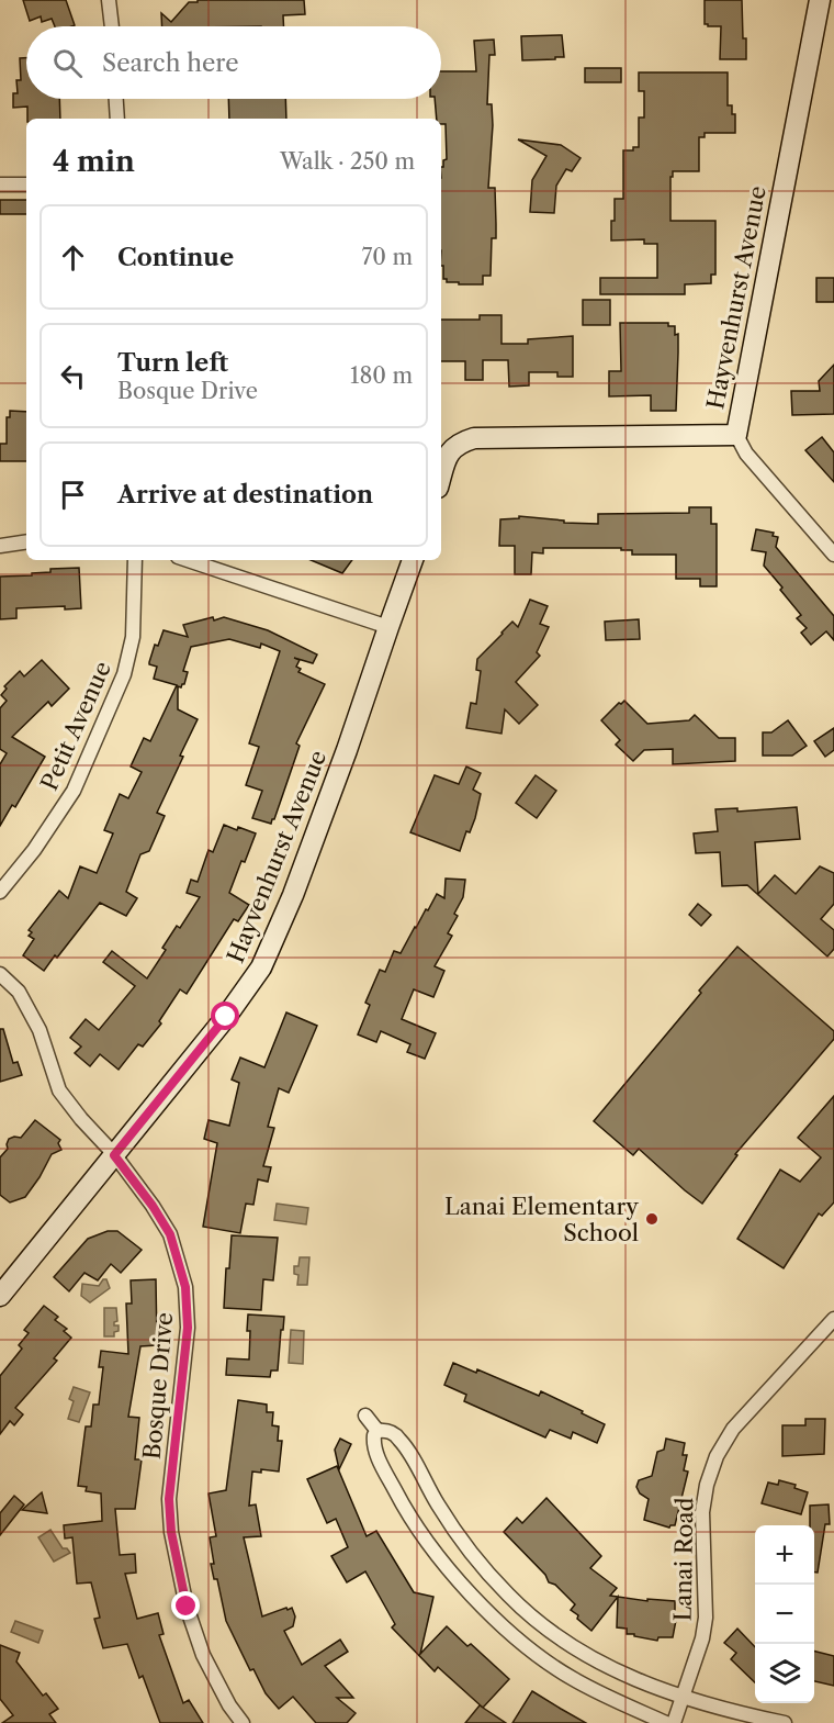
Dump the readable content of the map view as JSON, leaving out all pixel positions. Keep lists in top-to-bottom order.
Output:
{
  "streets": {
    "main road": ["Hayvenhurst Avenue"],
    "street": ["Petit Avenue", "Bosque Drive", "Lanai Road"]
  },
  "crossings": [
    ["Hayvenhurst Avenue", "Bosque Drive"]
  ],
  "places": ["Lanai Elementary School"],
  "page": {
    "search": "Search here",
    "heading": ["4 min", "Walk · 250 m"],
    "list": [
      ["Continue", "70 m"],
      ["Turn left", "Bosque Drive", "180 m"],
      "Arrive at destination"
    ],
    "map_buttons": ["+", "−"]
  }
}
